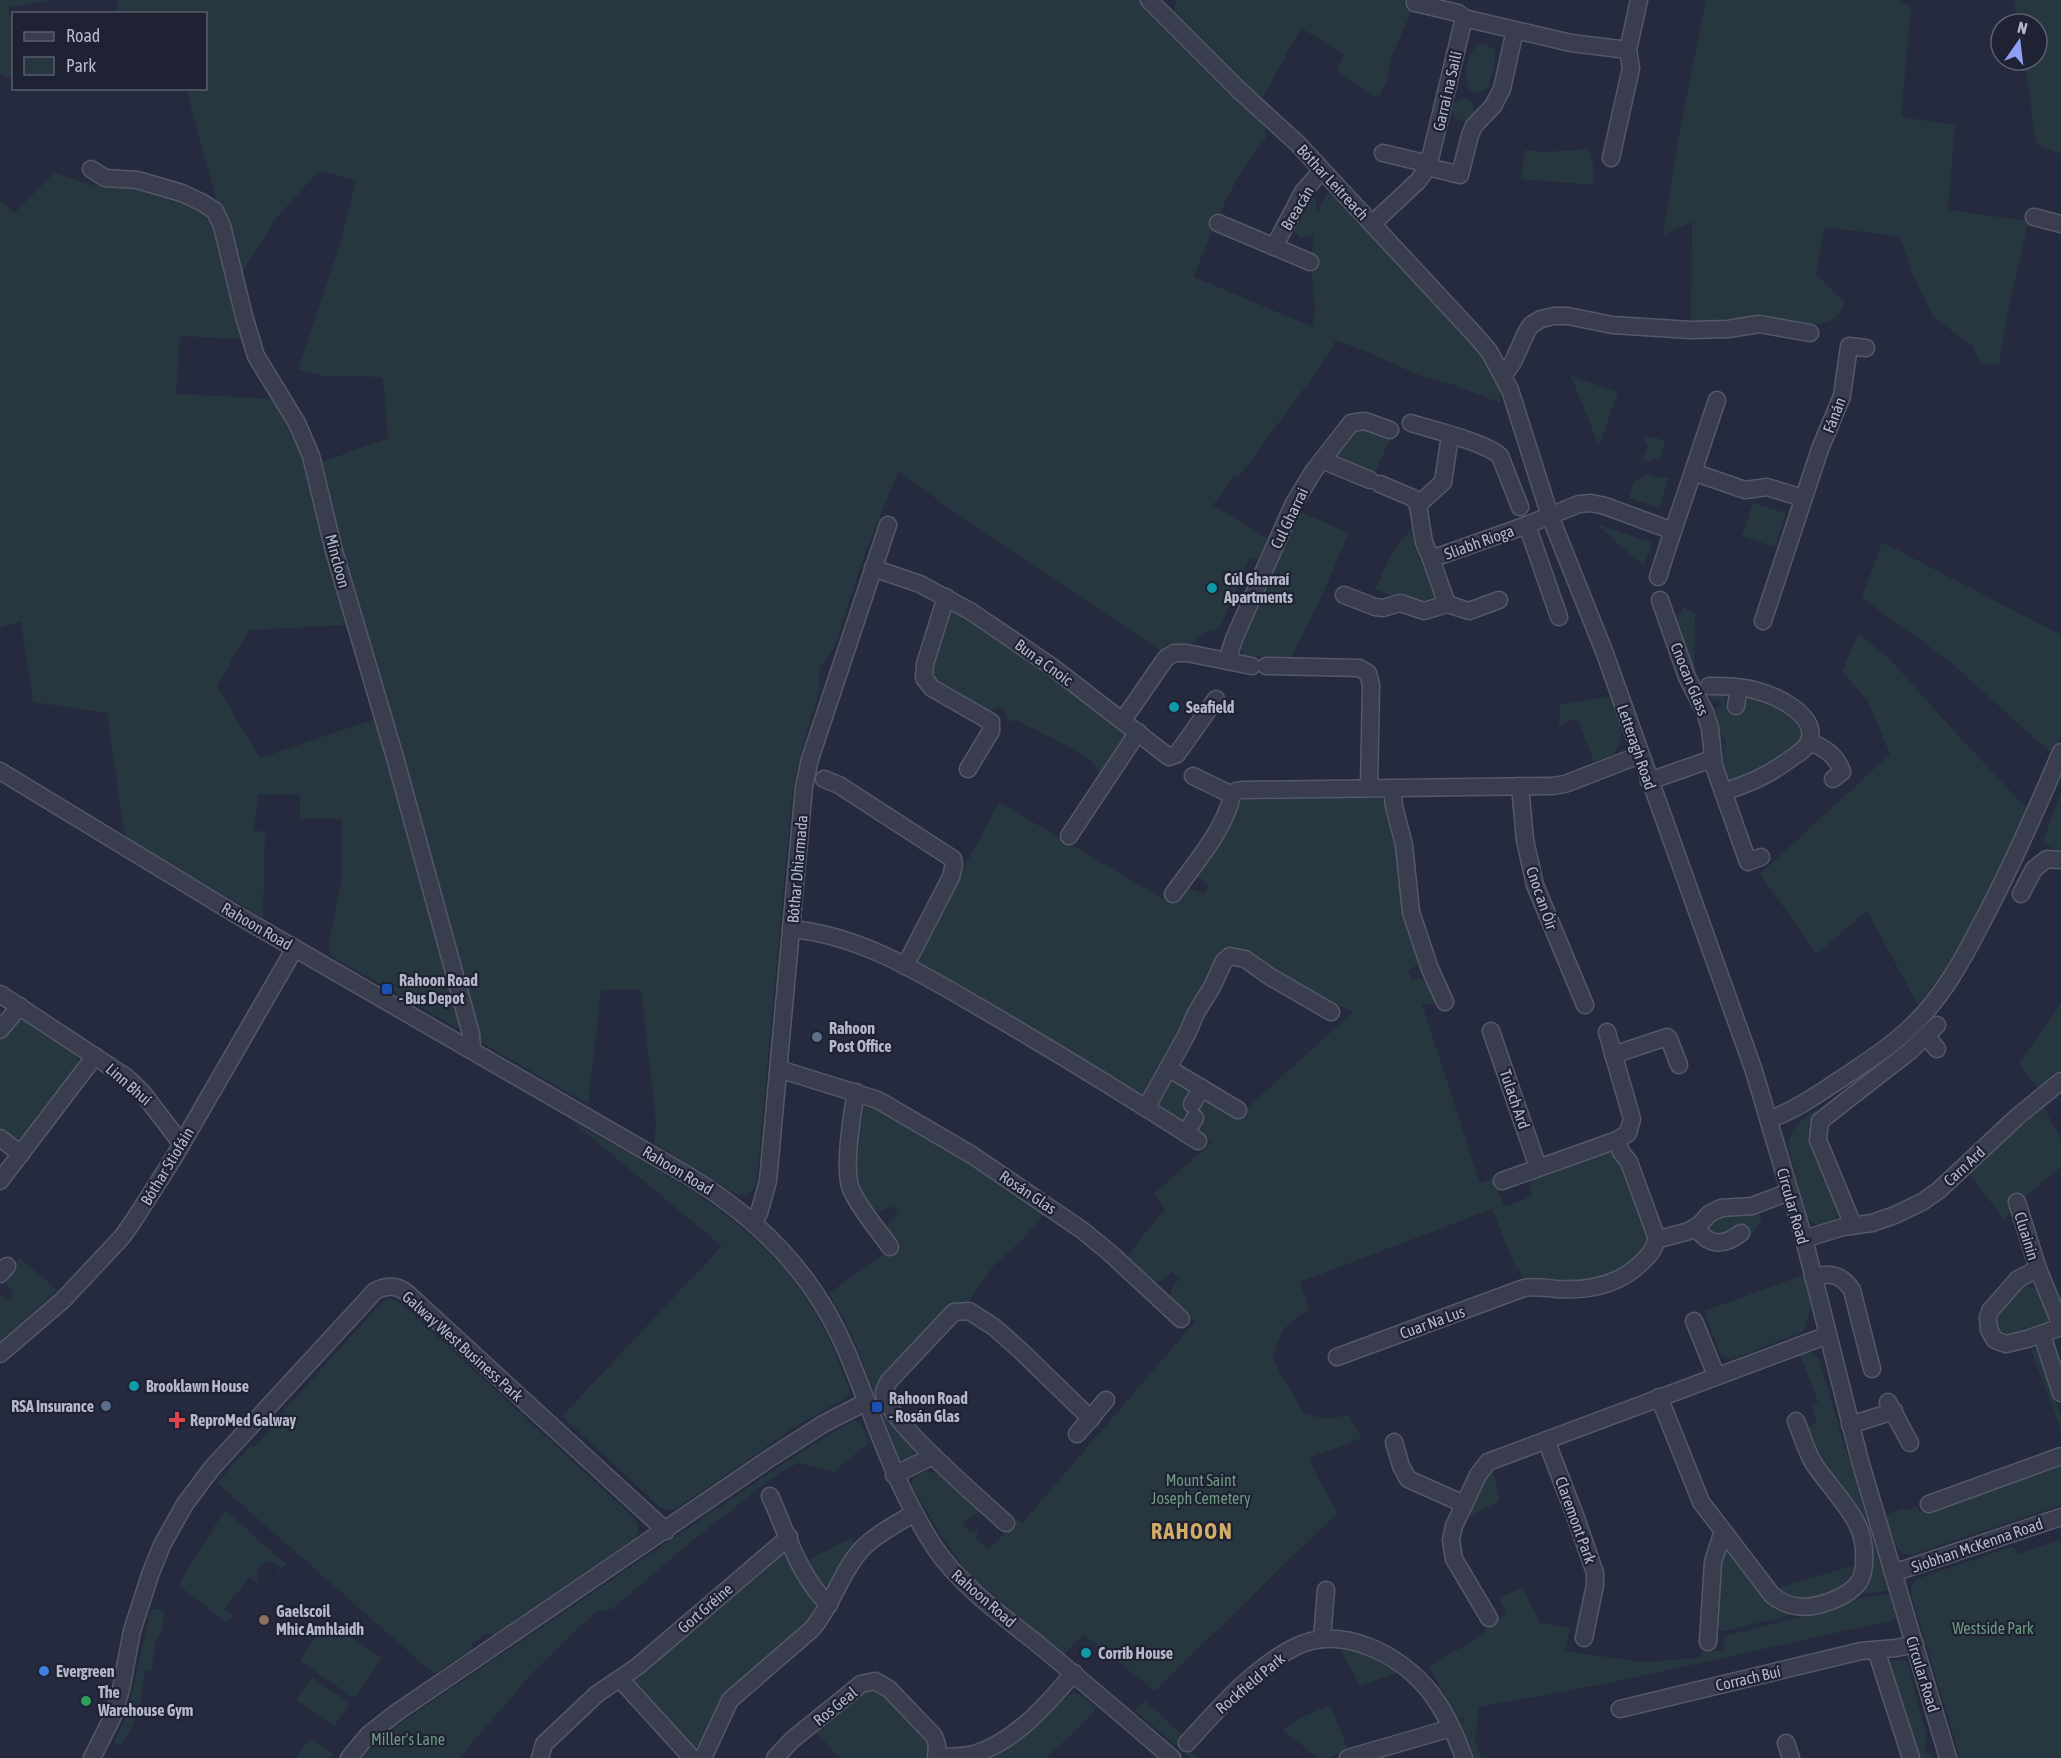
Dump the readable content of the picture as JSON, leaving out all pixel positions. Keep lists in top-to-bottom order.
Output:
{
  "streets": {
    "street": [
      "Garraí na Sailí",
      "Bóthar Leitreach",
      "Breacán",
      "Fánán",
      "Cul Gharrai",
      "Sliabh Rioga",
      "Mincloon",
      "Bun a Cnoic",
      "Cnocan Glass",
      "Letteragh Road",
      "Bóthar Dhiarmada",
      "Cnoc an Óir",
      "Rahoon Road",
      "Linn Bhuí",
      "Tulach Ard",
      "Bóthar Stiofáin",
      "Carn Ard",
      "Rosán Glas",
      "Circular Road",
      "Cluainin",
      "Cuar Na Lus",
      "Galway West Business Park",
      "Claremont Park",
      "Siobhan McKenna Road",
      "Gort Gréine",
      "Corrach Buí",
      "Rockfield Park",
      "Ros Geal"
    ]
  },
  "crossings": [
    ["Garraí na Sailí", "Bóthar Leitreach"],
    ["Bóthar Leitreach", "Breacán"],
    ["Bóthar Leitreach", "Letteragh Road"],
    ["Sliabh Rioga", "Letteragh Road"],
    ["Mincloon", "Rahoon Road"],
    ["Bun a Cnoic", "Bóthar Dhiarmada"],
    ["Letteragh Road", "Circular Road"],
    ["Bóthar Dhiarmada", "Rahoon Road"],
    ["Bóthar Dhiarmada", "Rosán Glas"],
    ["Rahoon Road", "Bóthar Stiofáin"],
    ["Rahoon Road", "Ros Geal"],
    ["Linn Bhuí", "Bóthar Stiofáin"],
    ["Carn Ard", "Circular Road"],
    ["Circular Road", "Siobhan McKenna Road"],
    ["Circular Road", "Corrach Buí"]
  ],
  "districts": ["RAHOON"],
  "parks": ["Mount Saint Joseph Cemetery", "Westside Park", "Miller's Lane"],
  "places": {
    "other": [
      "Cúl Gharraí Apartments",
      "Seafield",
      "Rahoon Post Office",
      "Brooklawn House",
      "RSA Insurance",
      "Gaelscoil Mhic Amhlaidh",
      "Corrib House",
      "Evergreen",
      "The Warehouse Gym"
    ],
    "transit": ["Rahoon Road - Bus Depot", "Rahoon Road - Rosán Glas"],
    "health": ["ReproMed Galway"]
  },
  "legend": ["Road", "Park"],
  "north": "top"
}
